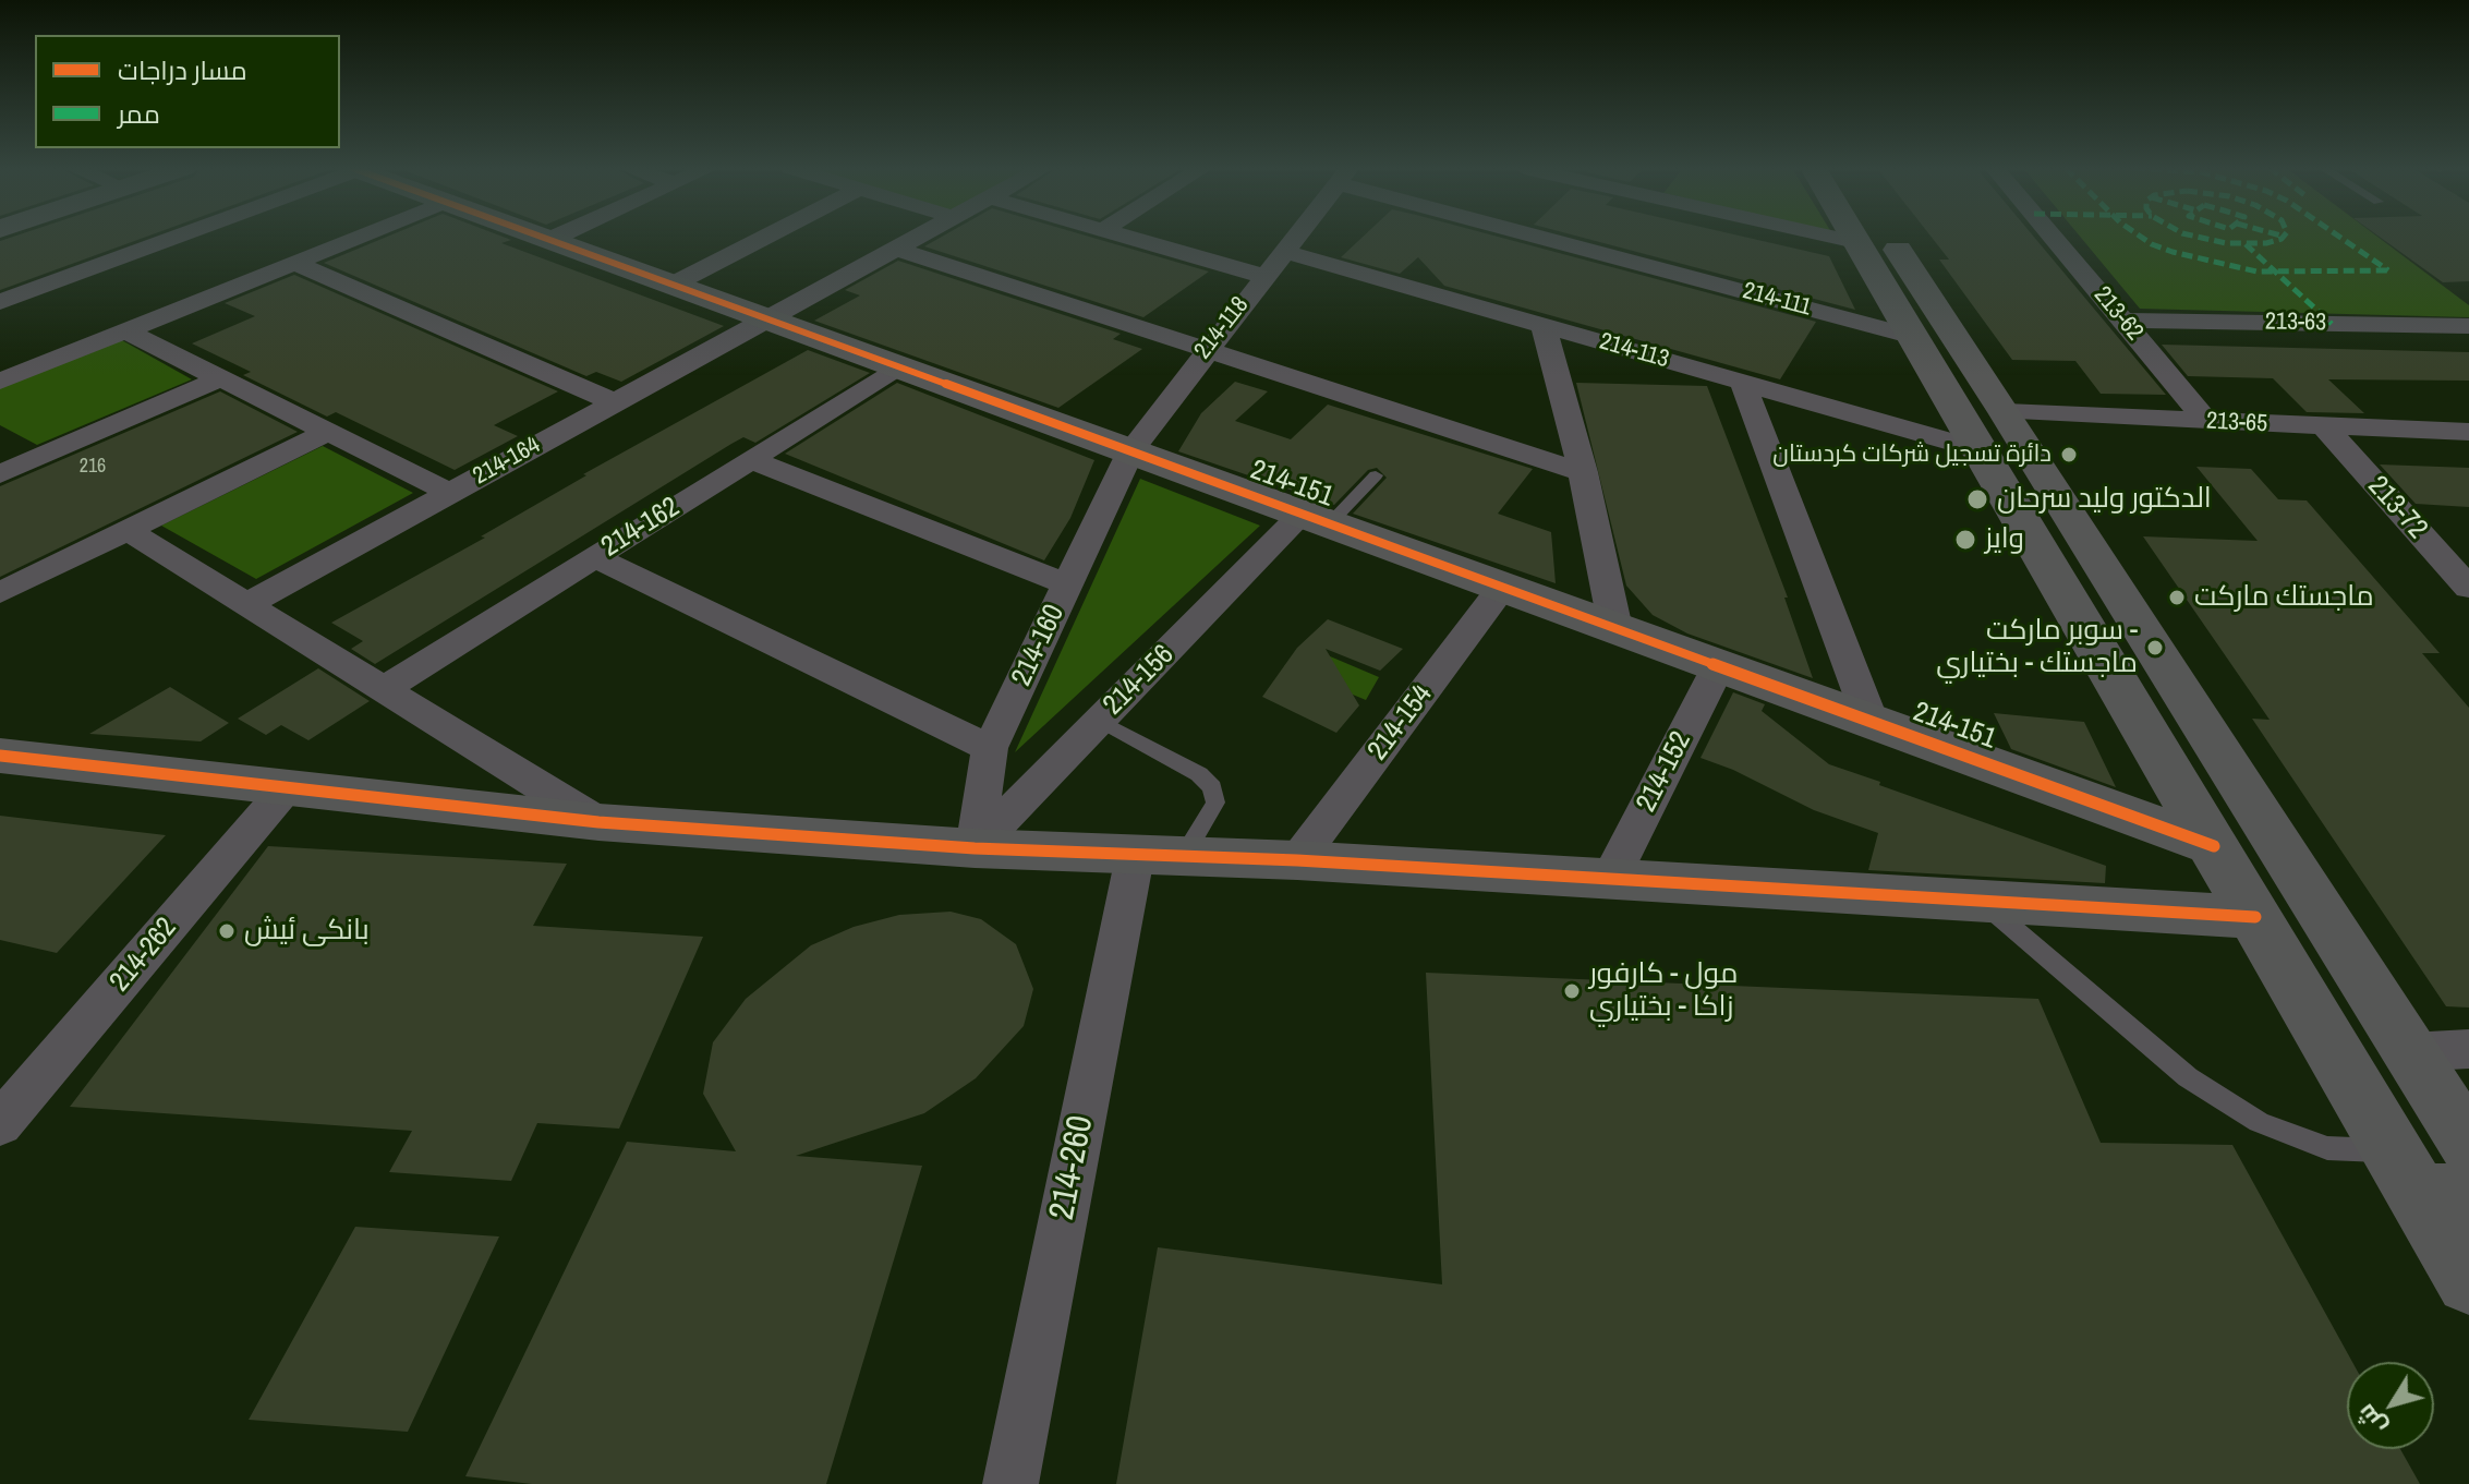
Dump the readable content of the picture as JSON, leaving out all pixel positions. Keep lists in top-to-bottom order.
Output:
{
  "streets": {
    "street": [
      "214-111",
      "213-62",
      "213-63",
      "214-118",
      "214-113",
      "213-65",
      "214-164",
      "214-151",
      "213-72",
      "214-162",
      "214-160",
      "214-156",
      "214-154",
      "214-152",
      "214-262",
      "214-260"
    ]
  },
  "crossings": [
    ["213-62", "213-63"],
    ["213-62", "213-65"],
    ["214-118", "214-113"],
    ["214-118", "214-151"],
    ["214-118", "214-160"],
    ["214-113", "213-65"],
    ["213-65", "213-72"],
    ["214-164", "214-151"],
    ["214-151", "214-162"],
    ["214-151", "214-160"],
    ["214-151", "214-156"],
    ["214-151", "214-154"],
    ["214-151", "214-152"],
    ["214-160", "214-156"]
  ],
  "places": [
    "دائرة تسجيل شركات كردستان",
    "الدكتور وليد سرحان",
    "وايز",
    "ماجستك ماركت",
    "سوبر ماركت - ماجستك - بختياري",
    "بانکی ئیش",
    "مول - كارفور زاكا - بختياري"
  ],
  "house_numbers": ["216"],
  "legend": ["مسار دراجات", "ممر"],
  "north": "bottom left"
}
